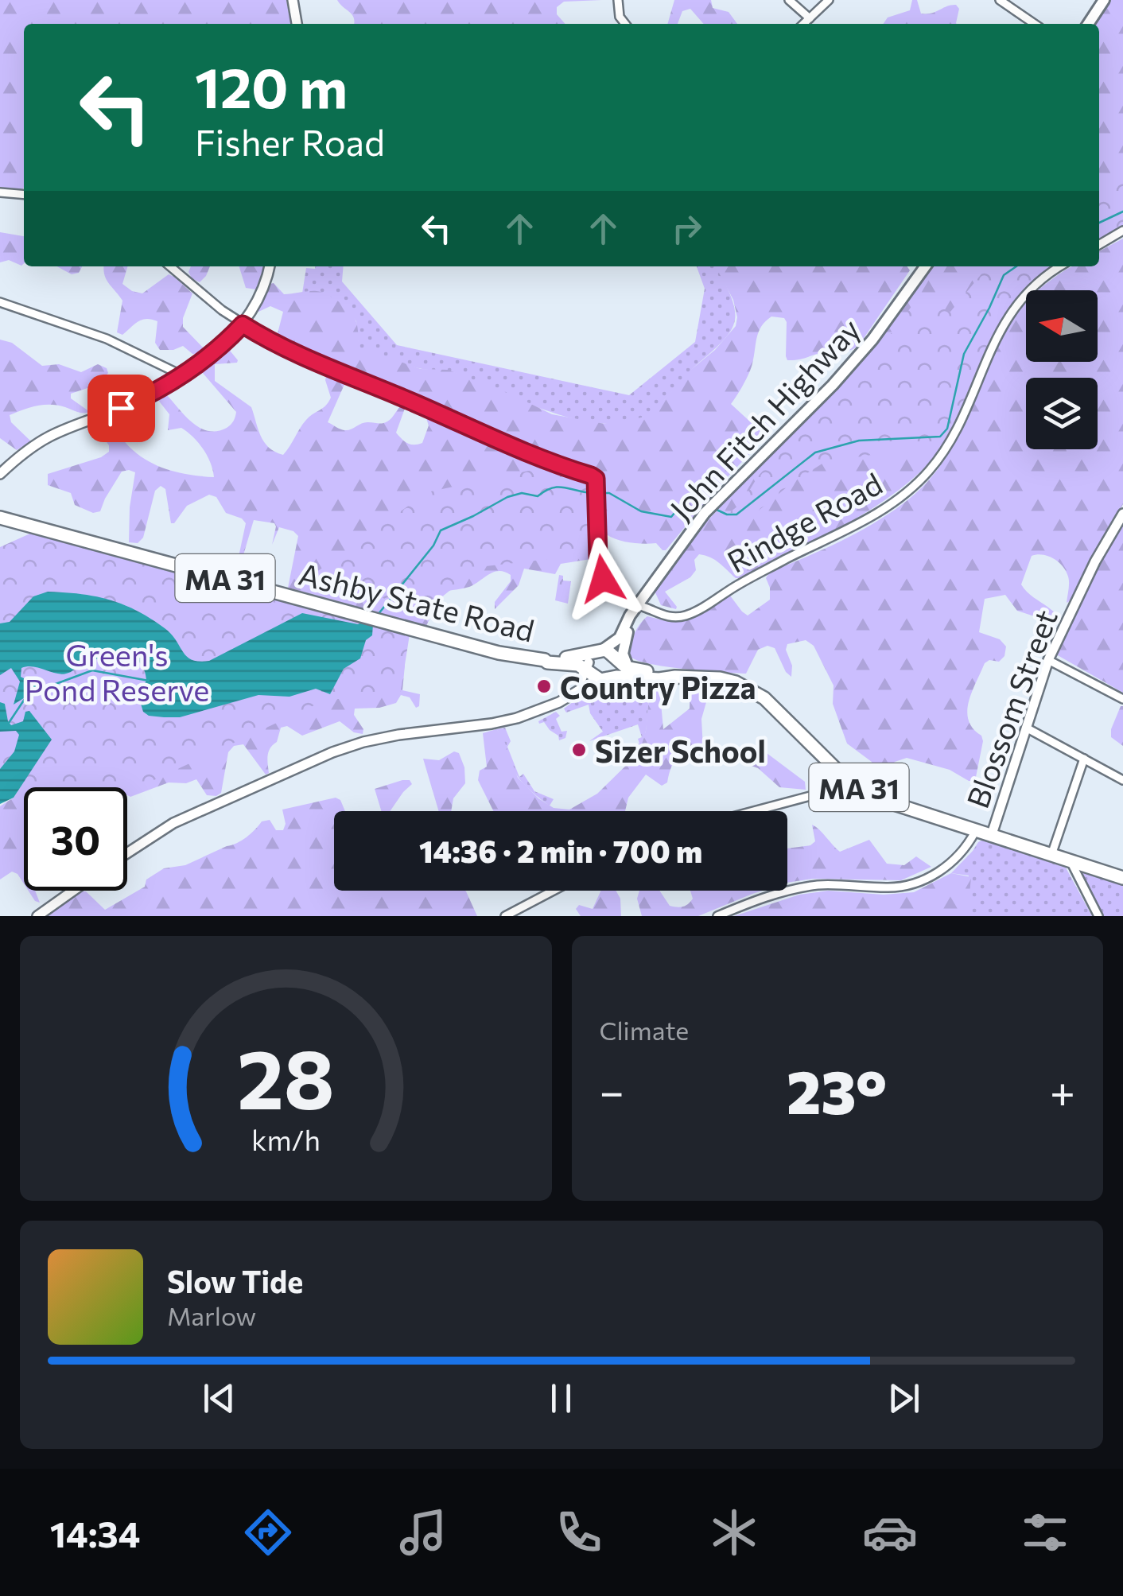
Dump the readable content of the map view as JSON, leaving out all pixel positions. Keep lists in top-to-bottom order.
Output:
{
  "streets": {
    "main road": ["John Fitch Highway", "MA 31", "Ashby State Road"],
    "street": ["Rindge Road", "Blossom Street"]
  },
  "crossings": [
    ["John Fitch Highway", "Rindge Road"],
    ["John Fitch Highway", "MA 31"],
    ["John Fitch Highway", "Ashby State Road"],
    ["MA 31", "Ashby State Road"],
    ["MA 31", "Blossom Street"]
  ],
  "parks": ["Green's Pond Reserve"],
  "places": ["Country Pizza", "Sizer School"],
  "north": "left",
  "page": {
    "turn": ["120 m", "Fisher Road"],
    "limit": "30",
    "trip": "14:36 · 2 min · 700 m",
    "tile": "Climate",
    "heat": ["−", "23°", "+"],
    "song": ["Slow Tide", "Marlow"],
    "tabs": "14:34",
    "gauge": ["28", "km/h"]
  }
}
